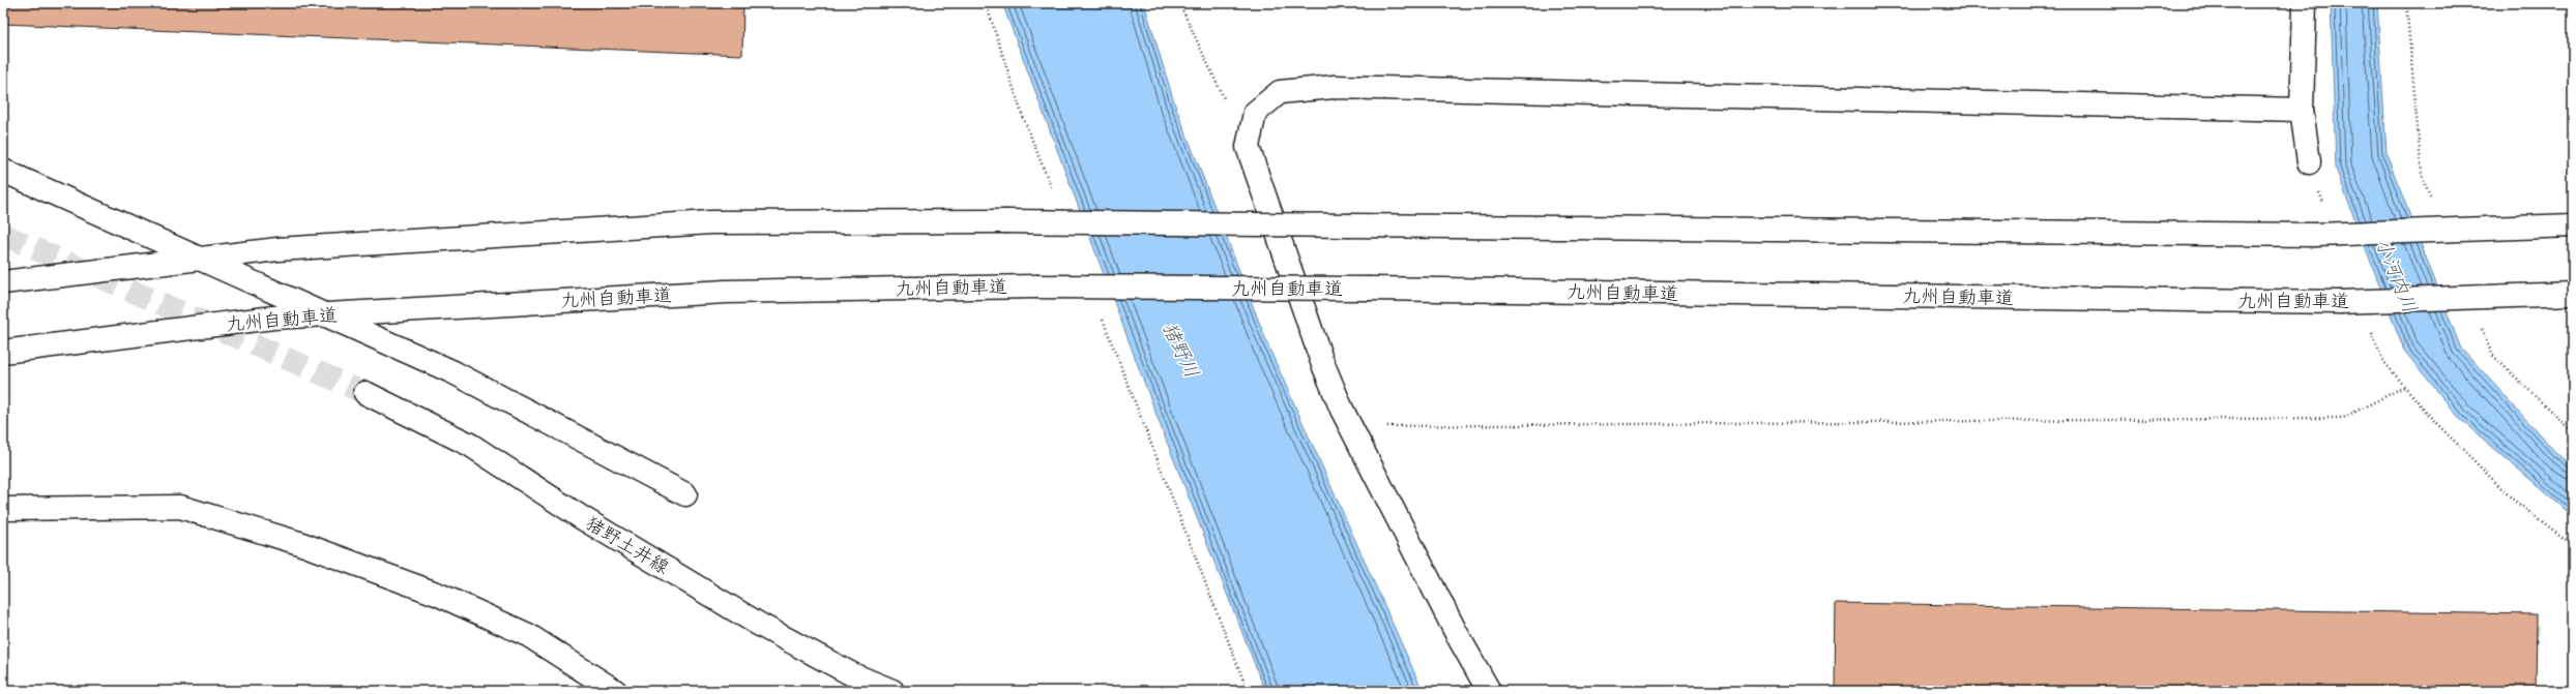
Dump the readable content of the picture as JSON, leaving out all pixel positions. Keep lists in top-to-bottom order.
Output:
{
  "streets": {
    "main road": ["九州自動車道", "猪野土井線"]
  },
  "water": ["小河内川", "猪野川"]
}
